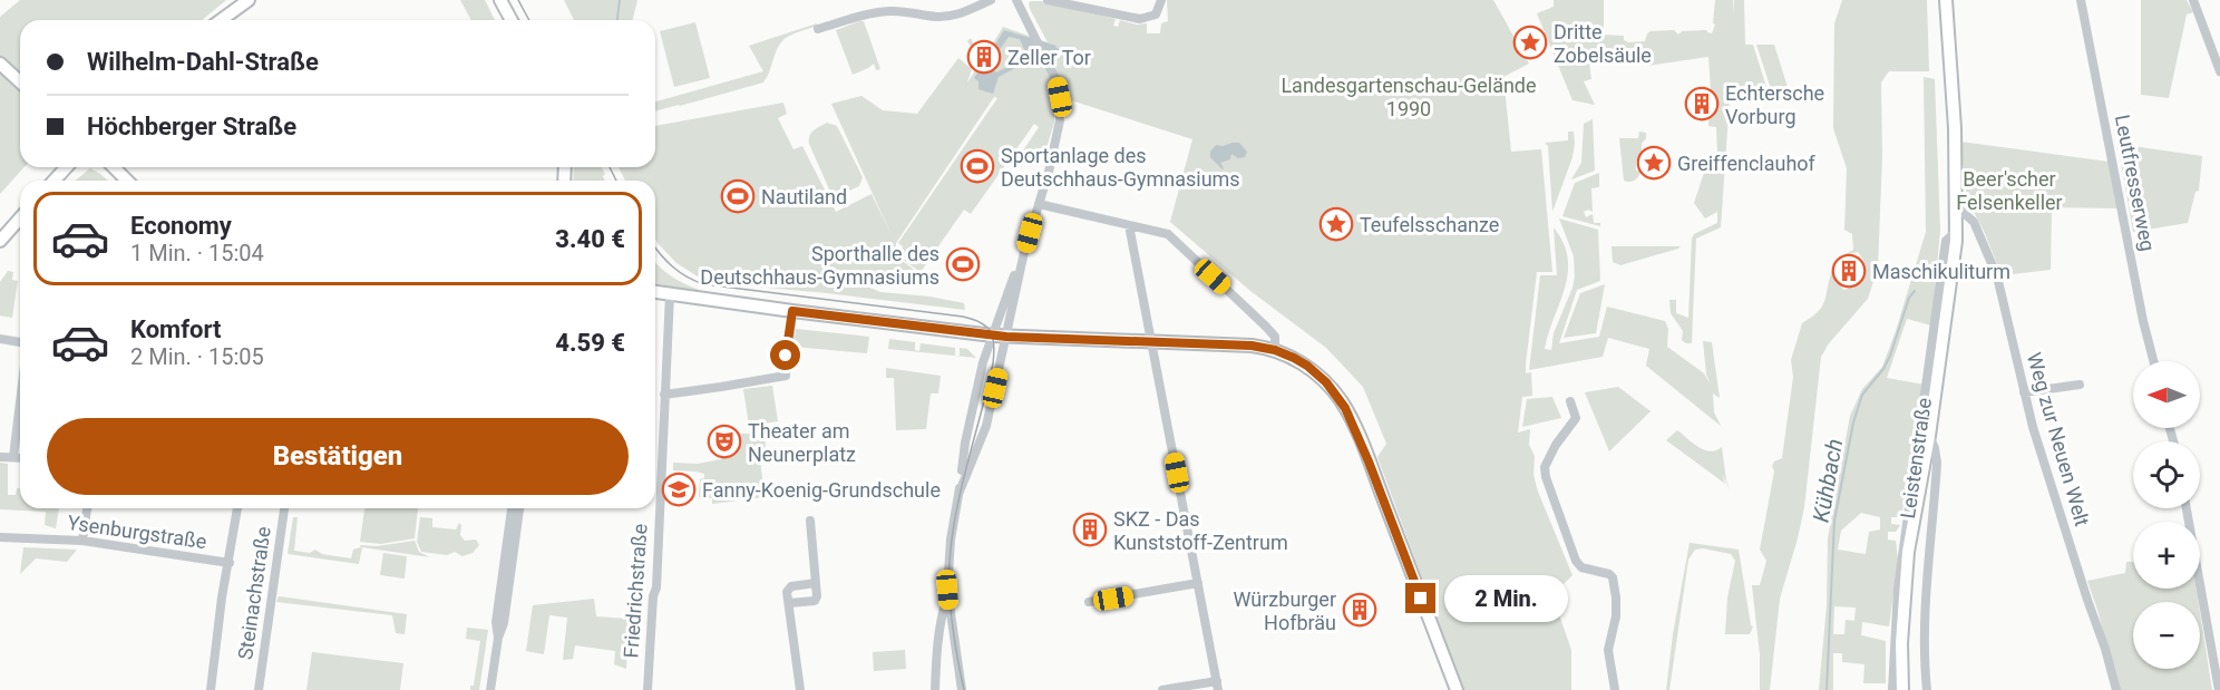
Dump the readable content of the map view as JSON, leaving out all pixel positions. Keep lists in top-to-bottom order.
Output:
{
  "streets": {
    "main road": ["Leistenstraße"],
    "street": [
      "Leutfresserweg",
      "Weg zur Neuen Welt",
      "Ysenburgstraße",
      "Friedrichstraße",
      "Steinachstraße"
    ]
  },
  "crossings": [
    ["Weg zur Neuen Welt", "Leistenstraße"]
  ],
  "water": ["Kühbach"],
  "parks": ["Landesgartenschau-Gelände 1990", "Beer'scher Felsenkeller"],
  "places": {
    "place": ["Dritte Zobelsäule", "Greiffenclauhof", "Teufelsschanze"],
    "building": [
      "Zeller Tor",
      "Echtersche Vorburg",
      "Maschikuliturm",
      "SKZ - Das Kunststoff-Zentrum",
      "Würzburger Hofbräu"
    ],
    "sports": ["Sportanlage des Deutschhaus-Gymnasiums", "Nautiland", "Sporthalle des Deutschhaus-Gymnasiums"],
    "theatre": ["Theater am Neunerplatz"],
    "school or university": ["Fanny-Koenig-Grundschule"]
  },
  "north": "left",
  "page": {
    "banner": ["Wilhelm-Dahl-Straße", "Höchberger Straße"],
    "list": [
      {
        "name": "Economy",
        "note": "1 Min. · 15:04",
        "value": "3.40 €"
      },
      {
        "name": "Komfort",
        "note": "2 Min. · 15:05",
        "value": "4.59 €"
      }
    ],
    "map_buttons": ["+", "−"],
    "buttons": "Bestätigen",
    "bubble": "2 Min."
  }
}
